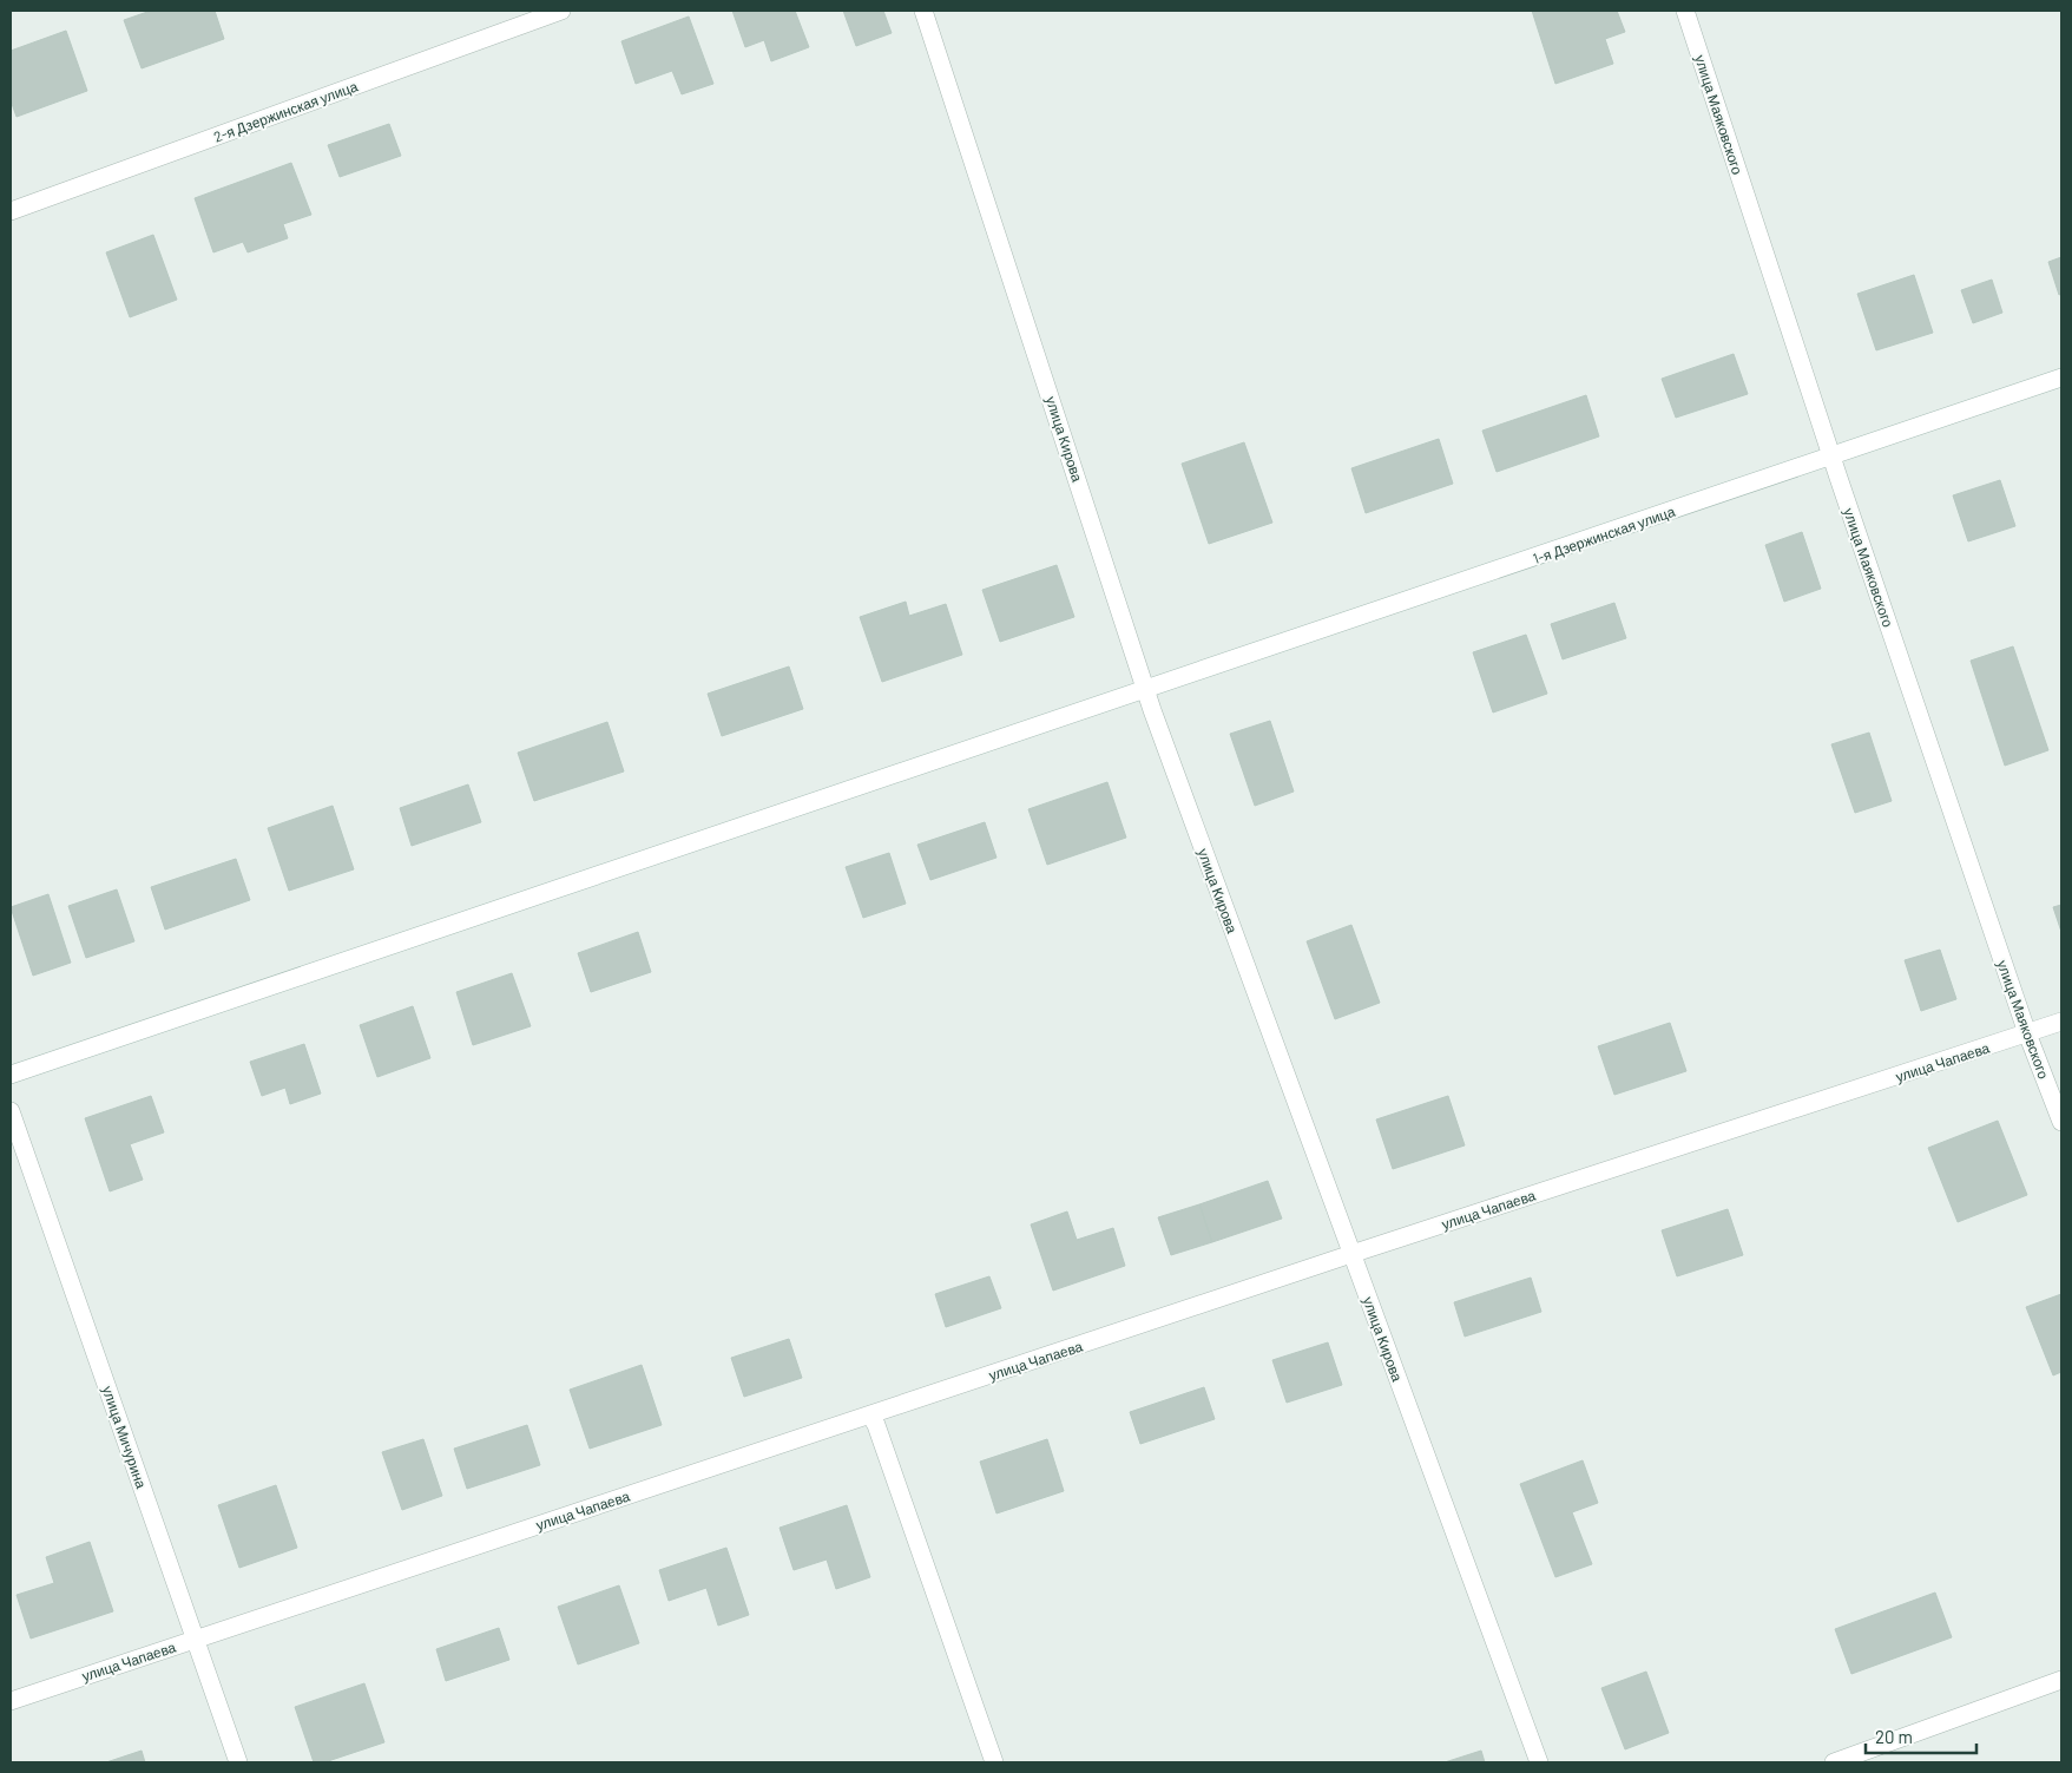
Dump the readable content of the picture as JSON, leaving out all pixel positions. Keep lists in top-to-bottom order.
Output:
{
  "streets": {
    "street": [
      "2-я Дзержинская улица",
      "улица Маяковского",
      "улица Кирова",
      "1-я Дзержинская улица",
      "улица Чапаева",
      "улица Мичурина"
    ]
  },
  "crossings": [
    ["улица Маяковского", "1-я Дзержинская улица"],
    ["улица Маяковского", "улица Чапаева"],
    ["улица Кирова", "1-я Дзержинская улица"],
    ["улица Кирова", "улица Чапаева"],
    ["улица Чапаева", "улица Мичурина"]
  ],
  "scale_bar": "20 m"
}
